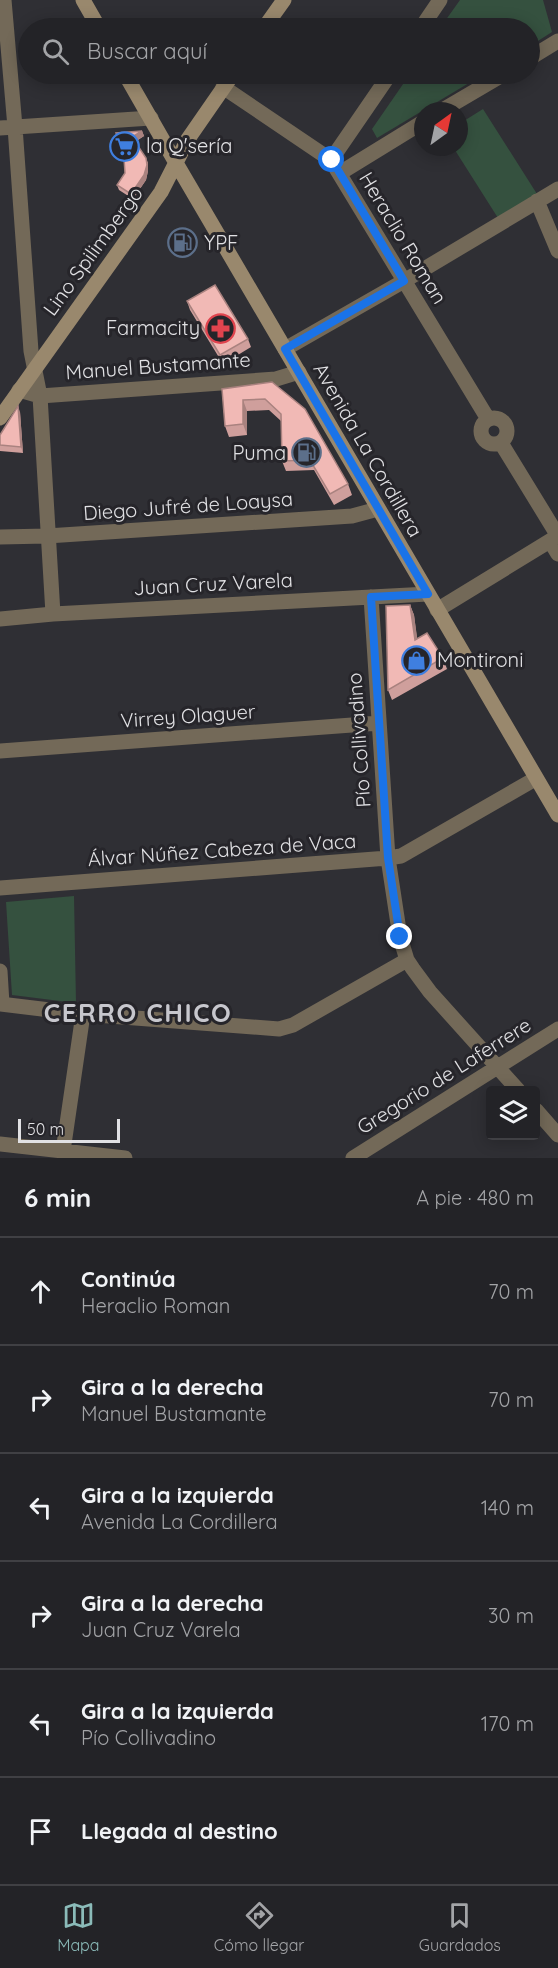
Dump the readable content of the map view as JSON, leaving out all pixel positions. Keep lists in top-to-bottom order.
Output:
{
  "streets": {
    "main road": ["Lino Spilimbergo", "Avenida La Cordillera"],
    "street": [
      "Heraclio Roman",
      "Manuel Bustamante",
      "Diego Jufré de Loaysa",
      "Juan Cruz Varela",
      "Virrey Olaguer",
      "Pío Collivadino",
      "Álvar Núñez Cabeza de Vaca",
      "Gregorio de Laferrere"
    ]
  },
  "crossings": [
    ["Heraclio Roman", "Lino Spilimbergo"],
    ["Lino Spilimbergo", "Manuel Bustamante"],
    ["Lino Spilimbergo", "Avenida La Cordillera"],
    ["Manuel Bustamante", "Avenida La Cordillera"],
    ["Avenida La Cordillera", "Diego Jufré de Loaysa"],
    ["Avenida La Cordillera", "Juan Cruz Varela"],
    ["Avenida La Cordillera", "Álvar Núñez Cabeza de Vaca"],
    ["Juan Cruz Varela", "Pío Collivadino"],
    ["Virrey Olaguer", "Pío Collivadino"],
    ["Pío Collivadino", "Álvar Núñez Cabeza de Vaca"],
    ["Pío Collivadino", "Gregorio de Laferrere"]
  ],
  "districts": ["CERRO CHICO"],
  "places": {
    "supermarket": ["la Q'sería"],
    "fuel station": ["YPF", "Puma"],
    "pharmacy": ["Farmacity"],
    "shop": ["Montironi"]
  },
  "scale_bar": "50 m",
  "north": "top right",
  "page": {
    "search": "Buscar aquí",
    "scale": "50 m",
    "heading": ["6 min", "A pie · 480 m"],
    "list": [
      ["Continúa", "Heraclio Roman", "70 m"],
      ["Gira a la derecha", "Manuel Bustamante", "70 m"],
      ["Gira a la izquierda", "Avenida La Cordillera", "140 m"],
      ["Gira a la derecha", "Juan Cruz Varela", "30 m"],
      ["Gira a la izquierda", "Pío Collivadino", "170 m"],
      "Llegada al destino"
    ],
    "nav": ["Mapa", "Cómo llegar", "Guardados"]
  }
}
